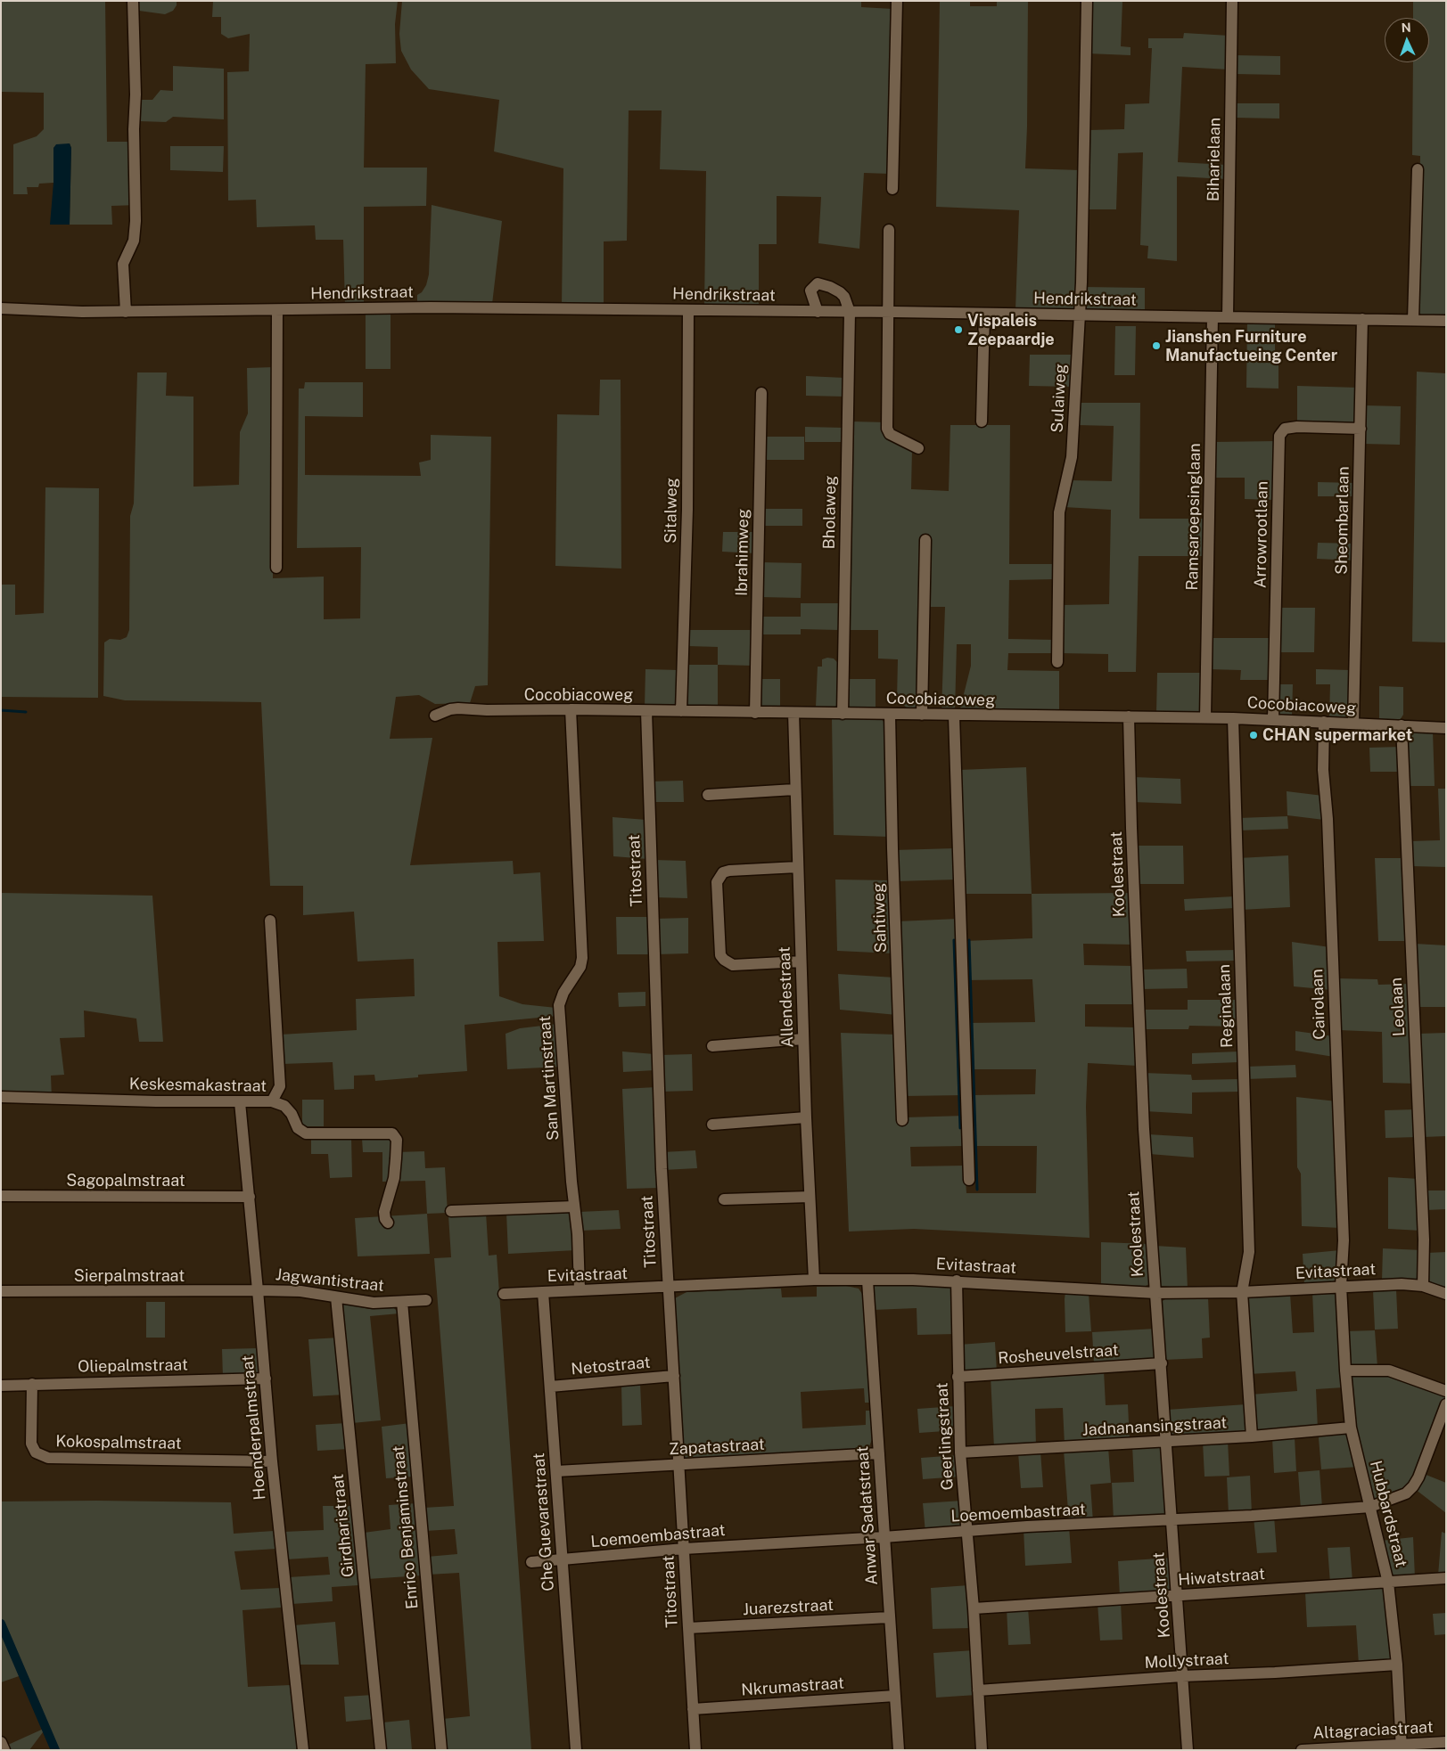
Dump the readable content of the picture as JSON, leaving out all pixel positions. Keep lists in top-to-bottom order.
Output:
{
  "streets": {
    "street": [
      "Biharielaan",
      "Hendrikstraat",
      "Sulaiweg",
      "Sitalweg",
      "Bholaweg",
      "Ramsaroepsinglaan",
      "Sheombarlaan",
      "Arrowrootlaan",
      "Ibrahimweg",
      "Cocobiacoweg",
      "Titostraat",
      "Koolestraat",
      "Sahtiweg",
      "Allendestraat",
      "Cairolaan",
      "Reginalaan",
      "Leolaan",
      "San Martinstraat",
      "Keskesmakastraat",
      "Sagopalmstraat",
      "Evitastraat",
      "Sierpalmstraat",
      "Jagwantistraat",
      "Rosheuvelstraat",
      "Oliepalmstraat",
      "Netostraat",
      "Jadnanansingstraat",
      "Hoenderpalmstraat",
      "Geerlingstraat",
      "Kokospalmstraat",
      "Zapatastraat",
      "Loemoembastraat",
      "Hubbardstraat",
      "Anwar Sadatstraat",
      "Che Guevarastraat",
      "Girdharistraat",
      "Enrico Benjaminstraat",
      "Hiwatstraat",
      "Juarezstraat",
      "Mollystraat",
      "Nkrumastraat",
      "Altagraciastraat"
    ]
  },
  "crossings": [
    ["Biharielaan", "Hendrikstraat"],
    ["Hendrikstraat", "Sulaiweg"],
    ["Hendrikstraat", "Sitalweg"],
    ["Hendrikstraat", "Bholaweg"],
    ["Hendrikstraat", "Ramsaroepsinglaan"],
    ["Hendrikstraat", "Sheombarlaan"],
    ["Sitalweg", "Cocobiacoweg"],
    ["Bholaweg", "Cocobiacoweg"],
    ["Ramsaroepsinglaan", "Cocobiacoweg"],
    ["Sheombarlaan", "Arrowrootlaan"],
    ["Sheombarlaan", "Cocobiacoweg"],
    ["Arrowrootlaan", "Cocobiacoweg"],
    ["Ibrahimweg", "Cocobiacoweg"],
    ["Cocobiacoweg", "Titostraat"],
    ["Cocobiacoweg", "Koolestraat"],
    ["Cocobiacoweg", "Sahtiweg"],
    ["Cocobiacoweg", "Allendestraat"],
    ["Cocobiacoweg", "Cairolaan"],
    ["Cocobiacoweg", "Reginalaan"],
    ["Cocobiacoweg", "Leolaan"],
    ["Cocobiacoweg", "San Martinstraat"],
    ["Titostraat", "Evitastraat"],
    ["Titostraat", "Netostraat"],
    ["Titostraat", "Zapatastraat"],
    ["Titostraat", "Loemoembastraat"],
    ["Titostraat", "Juarezstraat"],
    ["Titostraat", "Nkrumastraat"],
    ["Koolestraat", "Evitastraat"],
    ["Koolestraat", "Rosheuvelstraat"],
    ["Koolestraat", "Jadnanansingstraat"],
    ["Koolestraat", "Loemoembastraat"],
    ["Koolestraat", "Hiwatstraat"],
    ["Koolestraat", "Mollystraat"],
    ["Allendestraat", "Evitastraat"],
    ["Cairolaan", "Evitastraat"],
    ["Cairolaan", "Hubbardstraat"],
    ["Reginalaan", "Evitastraat"],
    ["Reginalaan", "Jadnanansingstraat"],
    ["Leolaan", "Evitastraat"],
    ["San Martinstraat", "Evitastraat"],
    ["Keskesmakastraat", "Hoenderpalmstraat"],
    ["Sagopalmstraat", "Hoenderpalmstraat"],
    ["Evitastraat", "Geerlingstraat"],
    ["Evitastraat", "Hubbardstraat"],
    ["Evitastraat", "Anwar Sadatstraat"],
    ["Evitastraat", "Che Guevarastraat"],
    ["Sierpalmstraat", "Jagwantistraat"],
    ["Sierpalmstraat", "Hoenderpalmstraat"],
    ["Jagwantistraat", "Hoenderpalmstraat"],
    ["Jagwantistraat", "Girdharistraat"],
    ["Jagwantistraat", "Enrico Benjaminstraat"],
    ["Rosheuvelstraat", "Geerlingstraat"],
    ["Oliepalmstraat", "Hoenderpalmstraat"],
    ["Oliepalmstraat", "Kokospalmstraat"],
    ["Netostraat", "Che Guevarastraat"],
    ["Jadnanansingstraat", "Geerlingstraat"],
    ["Jadnanansingstraat", "Hubbardstraat"],
    ["Hoenderpalmstraat", "Kokospalmstraat"],
    ["Geerlingstraat", "Loemoembastraat"],
    ["Geerlingstraat", "Hiwatstraat"],
    ["Geerlingstraat", "Mollystraat"],
    ["Zapatastraat", "Anwar Sadatstraat"],
    ["Zapatastraat", "Che Guevarastraat"],
    ["Loemoembastraat", "Hubbardstraat"],
    ["Loemoembastraat", "Anwar Sadatstraat"],
    ["Loemoembastraat", "Che Guevarastraat"],
    ["Hubbardstraat", "Hiwatstraat"],
    ["Hubbardstraat", "Mollystraat"],
    ["Hubbardstraat", "Altagraciastraat"],
    ["Anwar Sadatstraat", "Juarezstraat"],
    ["Anwar Sadatstraat", "Nkrumastraat"]
  ],
  "places": ["Vispaleis Zeepaardje", "Jianshen Furniture Manufactueing Center", "CHAN supermarket"],
  "north": "top"
}
